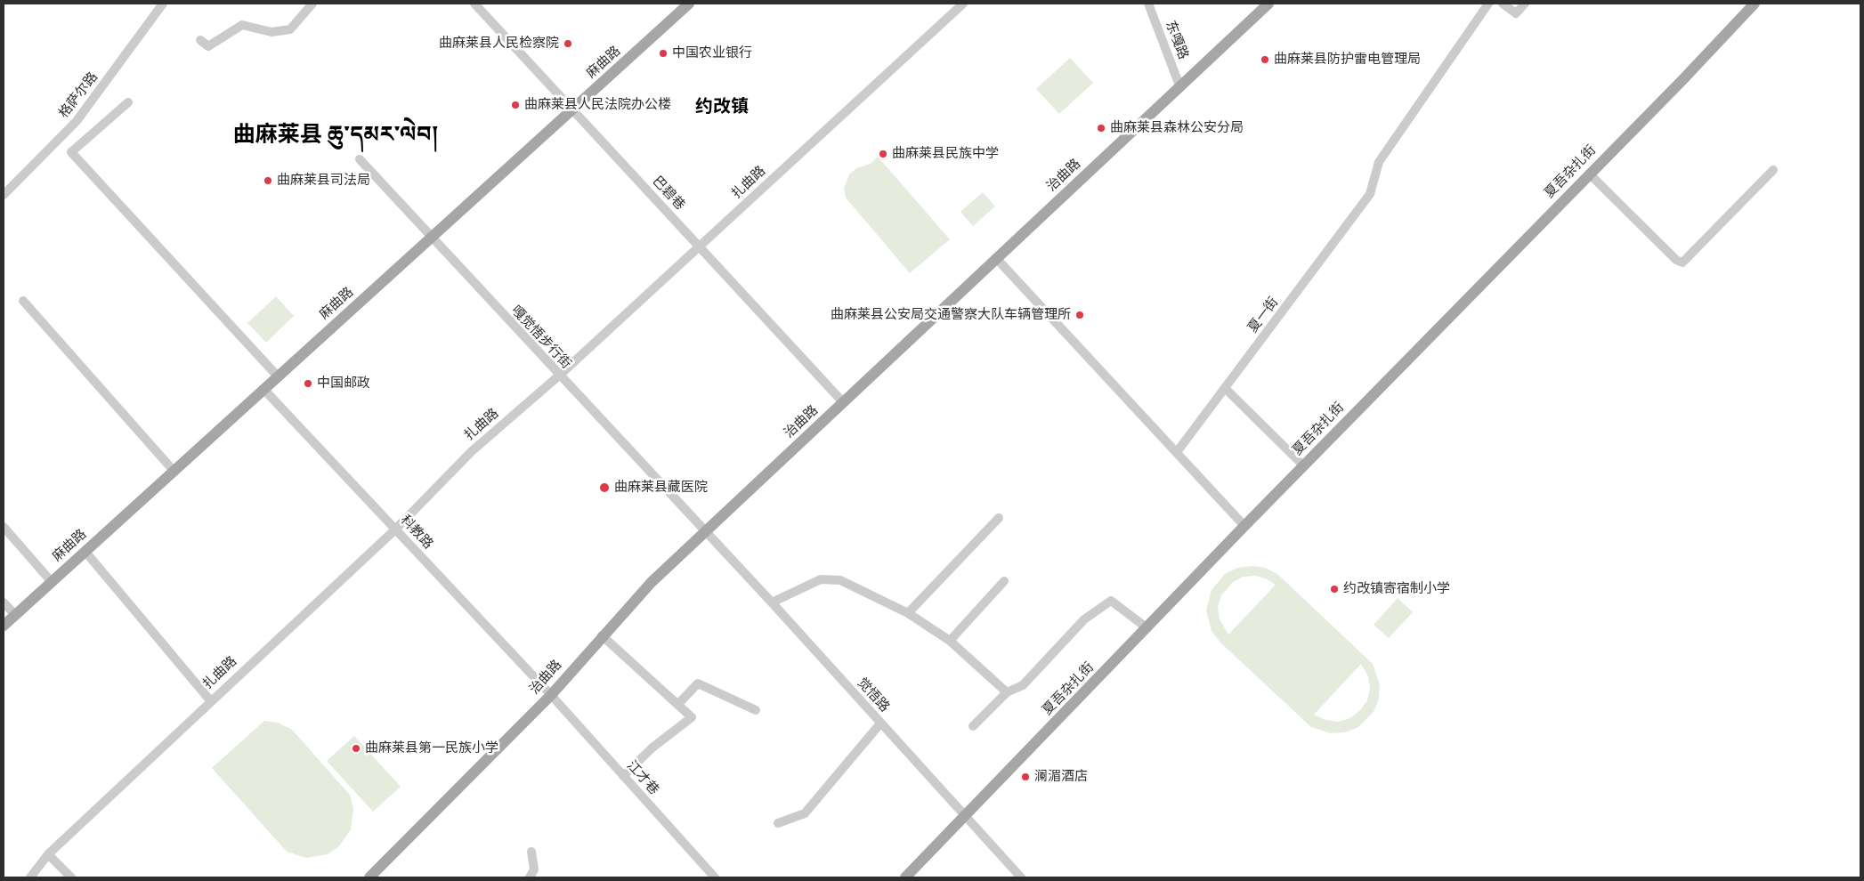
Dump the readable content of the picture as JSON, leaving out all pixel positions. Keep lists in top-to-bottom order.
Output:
{
  "streets": {
    "main road": ["麻曲路", "夏吾杂扎街", "治曲路"],
    "street": [
      "东嘎路",
      "格萨尔路",
      "扎曲路",
      "巴碧巷",
      "夏一街",
      "嘎觉悟步行街",
      "科教路",
      "觉悟路",
      "江才巷"
    ]
  },
  "crossings": [
    ["东嘎路", "治曲路"],
    ["麻曲路", "巴碧巷"],
    ["麻曲路", "嘎觉悟步行街"],
    ["麻曲路", "科教路"],
    ["夏吾杂扎街", "觉悟路"],
    ["治曲路", "巴碧巷"],
    ["治曲路", "嘎觉悟步行街"],
    ["治曲路", "科教路"],
    ["治曲路", "觉悟路"],
    ["治曲路", "江才巷"],
    ["扎曲路", "巴碧巷"],
    ["扎曲路", "嘎觉悟步行街"],
    ["扎曲路", "科教路"],
    ["嘎觉悟步行街", "觉悟路"],
    ["科教路", "江才巷"]
  ],
  "districts": ["约改镇", "曲麻莱县 ཆུ་དམར་ལེབ།"],
  "places": [
    "曲麻莱县人民检察院",
    "中国农业银行",
    "曲麻莱县防护雷电管理局",
    "曲麻莱县人民法院办公楼",
    "曲麻莱县森林公安分局",
    "曲麻莱县民族中学",
    "曲麻莱县司法局",
    "曲麻莱县公安局交通警察大队车辆管理所",
    "中国邮政",
    "曲麻莱县藏医院",
    "约改镇寄宿制小学",
    "曲麻莱县第一民族小学",
    "澜湄酒店"
  ]
}
